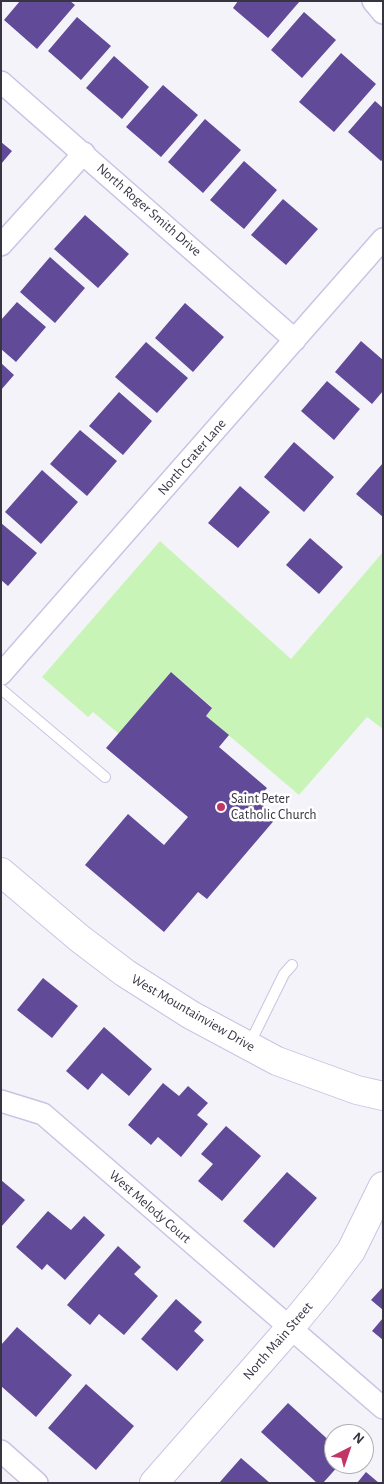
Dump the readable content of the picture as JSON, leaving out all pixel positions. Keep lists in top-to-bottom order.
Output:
{
  "streets": {
    "street": [
      "North Roger Smith Drive",
      "North Crater Lane",
      "West Mountainview Drive",
      "West Melody Court",
      "North Main Street"
    ]
  },
  "crossings": [
    ["North Roger Smith Drive", "North Crater Lane"],
    ["West Melody Court", "North Main Street"]
  ],
  "places": ["Saint Peter Catholic Church"],
  "north": "top right"
}
